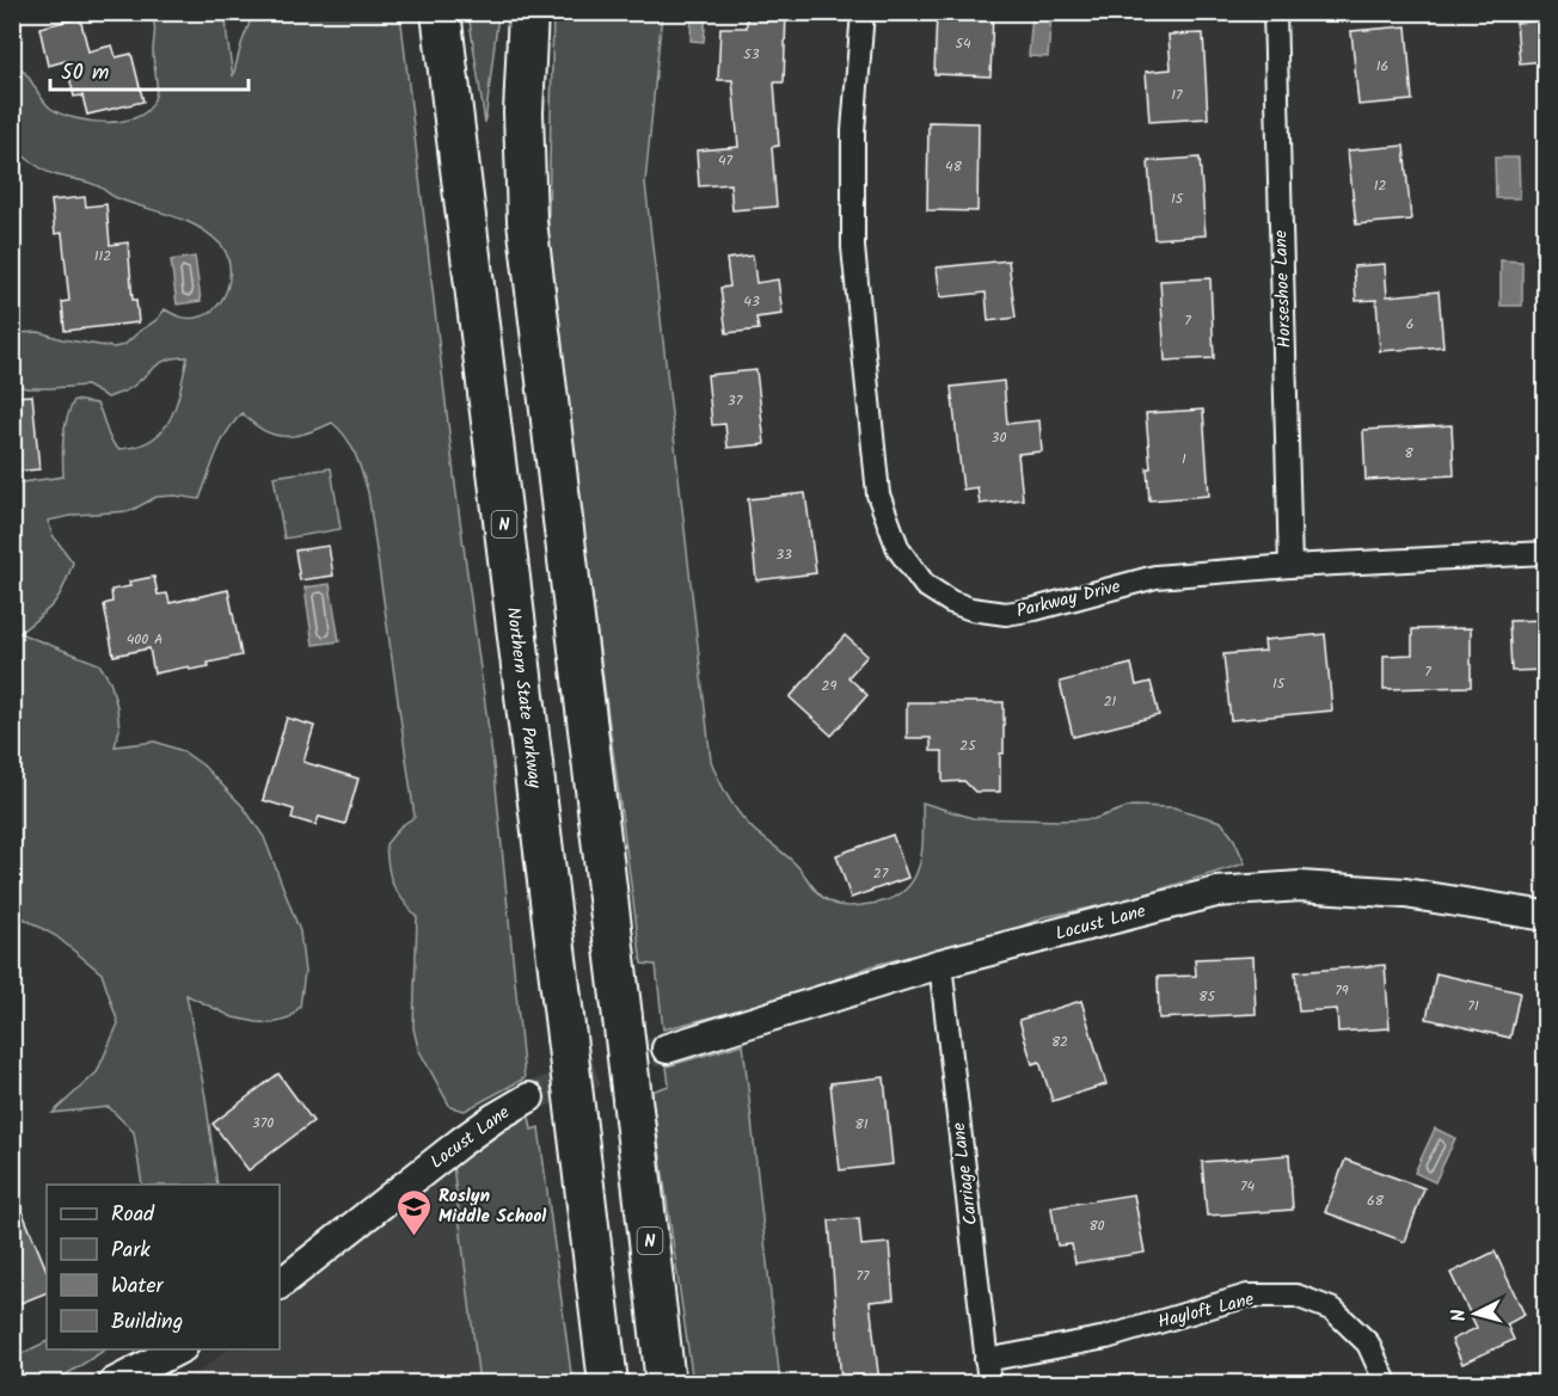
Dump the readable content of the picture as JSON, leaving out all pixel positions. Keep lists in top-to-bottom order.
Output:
{
  "streets": {
    "highway": ["N", "Northern State Parkway"],
    "street": [
      "Horseshoe Lane",
      "Parkway Drive",
      "Locust Lane",
      "Carriage Lane",
      "Hayloft Lane"
    ]
  },
  "crossings": [
    ["Horseshoe Lane", "Parkway Drive"],
    ["Locust Lane", "Carriage Lane"],
    ["Carriage Lane", "Hayloft Lane"]
  ],
  "places": {
    "school or university": ["Roslyn Middle School"]
  },
  "house_numbers": [
    "54",
    "53",
    "16",
    "17",
    "47",
    "48",
    "12",
    "15",
    "112",
    "43",
    "7",
    "6",
    "37",
    "30",
    "8",
    "1",
    "33",
    "400 A",
    "7",
    "15",
    "29",
    "21",
    "25",
    "27",
    "79",
    "85",
    "71",
    "82",
    "370",
    "81",
    "74",
    "68",
    "80",
    "77"
  ],
  "legend": [
    "Road",
    "Park",
    "Water",
    "Building"
  ],
  "scale_bar": "50 m",
  "north": "left"
}
